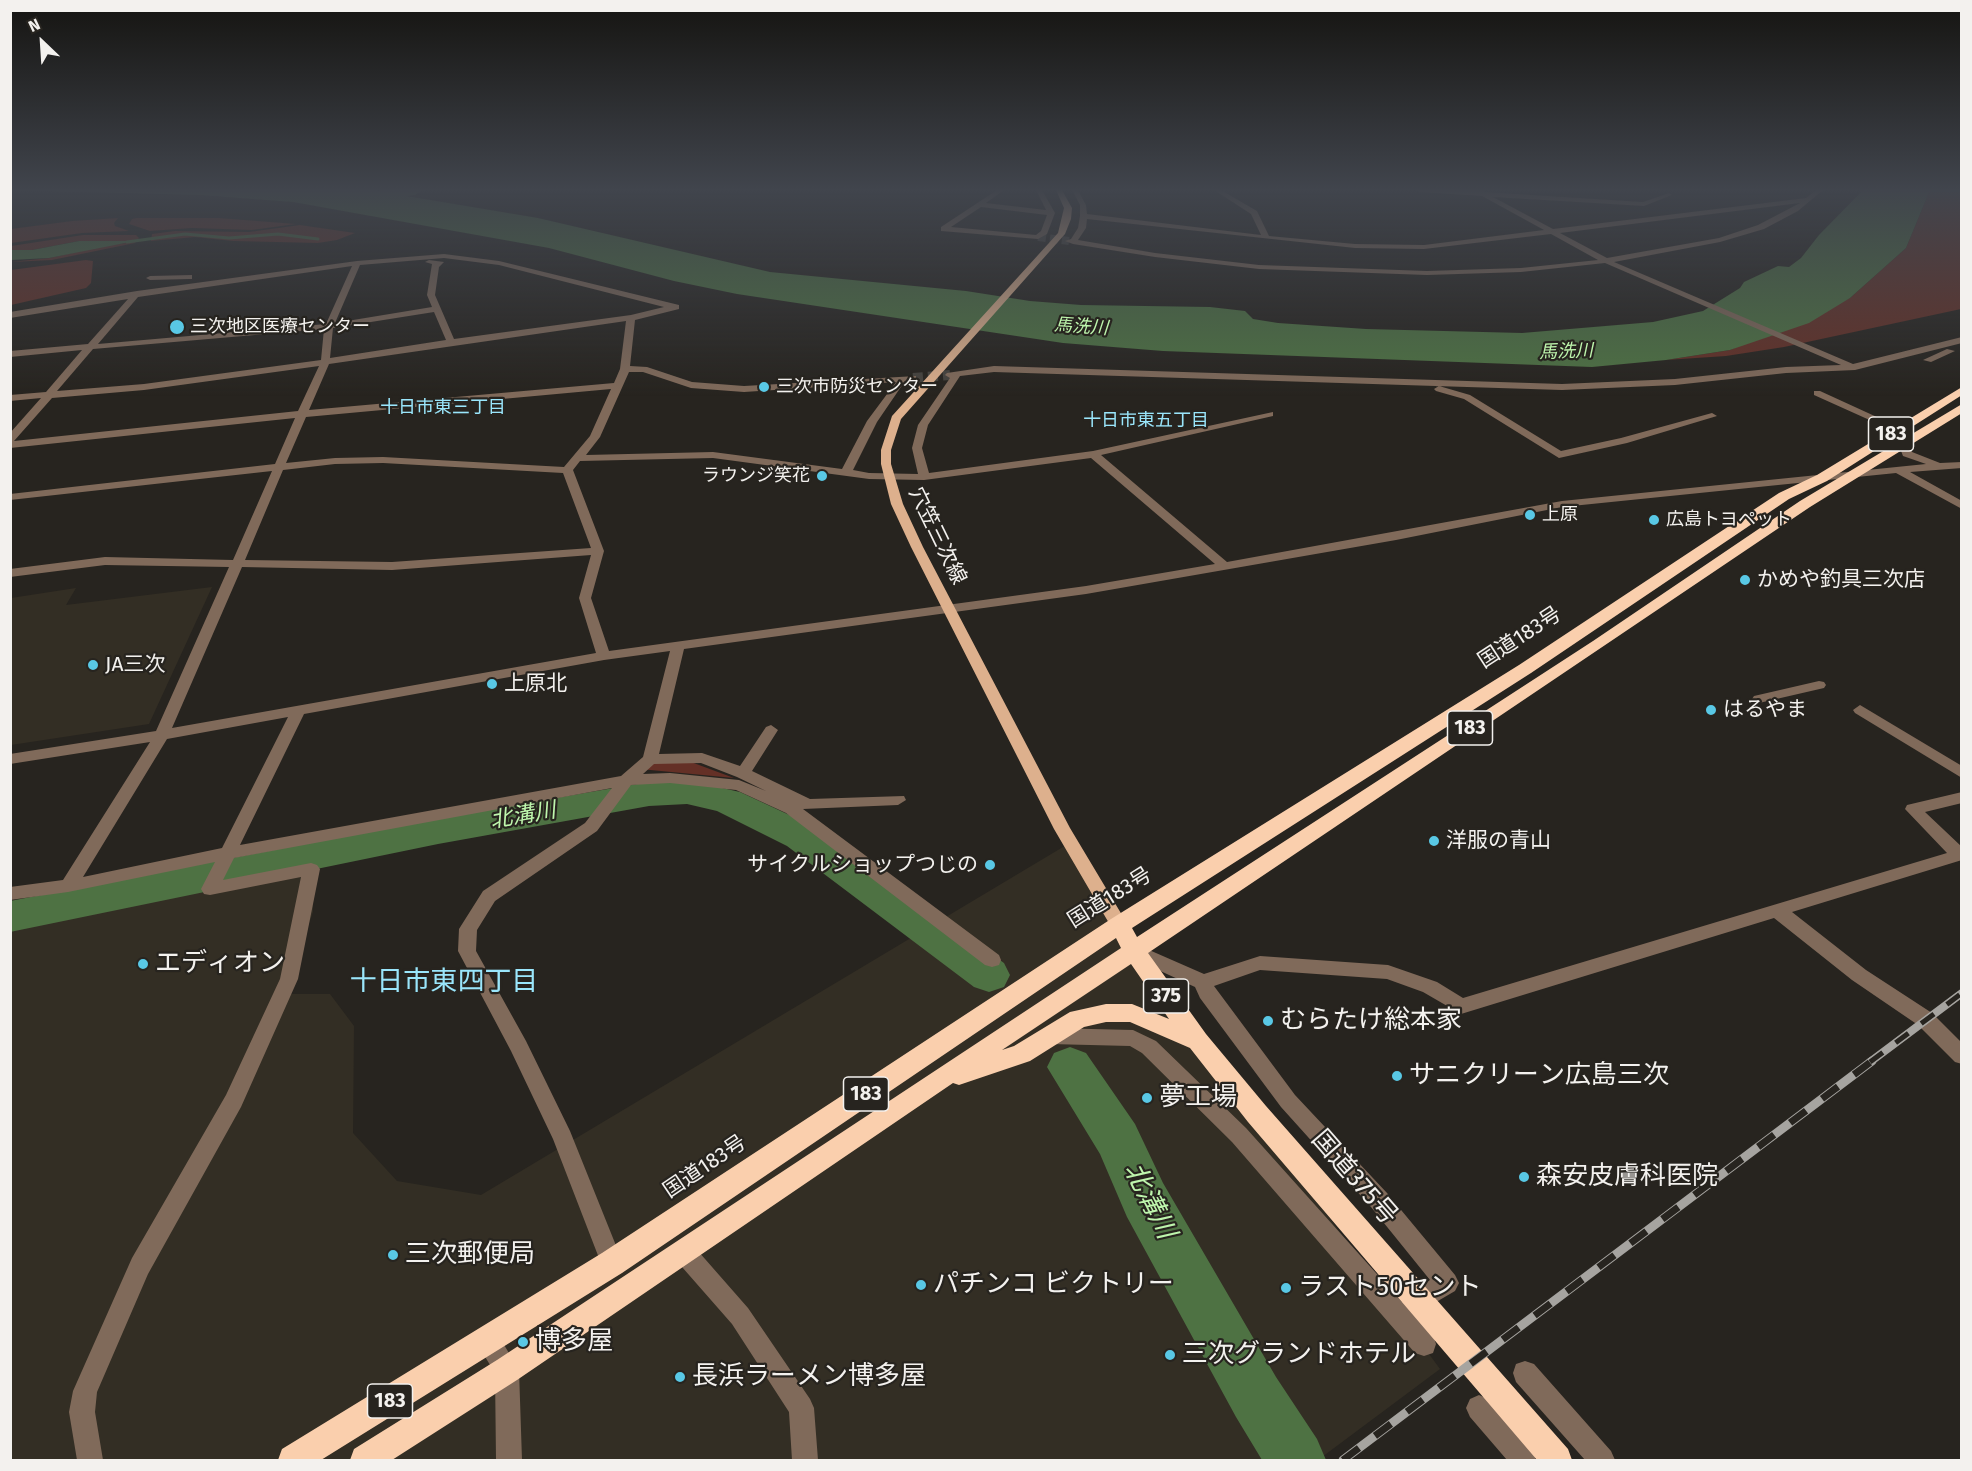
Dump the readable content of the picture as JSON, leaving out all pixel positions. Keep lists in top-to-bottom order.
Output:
{
  "streets": {
    "highway": [
      "183",
      "国道183号",
      "375",
      "国道375号"
    ],
    "main road": ["穴笠三次線"]
  },
  "crossings": [
    ["183", "国道375号"],
    ["穴笠三次線", "国道183号"],
    ["穴笠三次線", "国道375号"],
    ["国道183号", "国道375号"]
  ],
  "districts": ["十日市東三丁目", "十日市東五丁目", "十日市東四丁目"],
  "water": ["馬洗川", "北溝川"],
  "places": [
    "三次地区医療センター",
    "三次市防災センター",
    "ラウンジ笑花",
    "上原",
    "広島トヨペット",
    "かめや釣具三次店",
    "JA三次",
    "上原北",
    "はるやま",
    "洋服の青山",
    "サイクルショップつじの",
    "エディオン",
    "むらたけ総本家",
    "サニクリーン広島三次",
    "夢工場",
    "森安皮膚科医院",
    "三次郵便局",
    "パチンコ ビクトリー",
    "ラスト50セント",
    "博多屋",
    "三次グランドホテル",
    "長浜ラーメン博多屋"
  ],
  "north": "top left"
}
